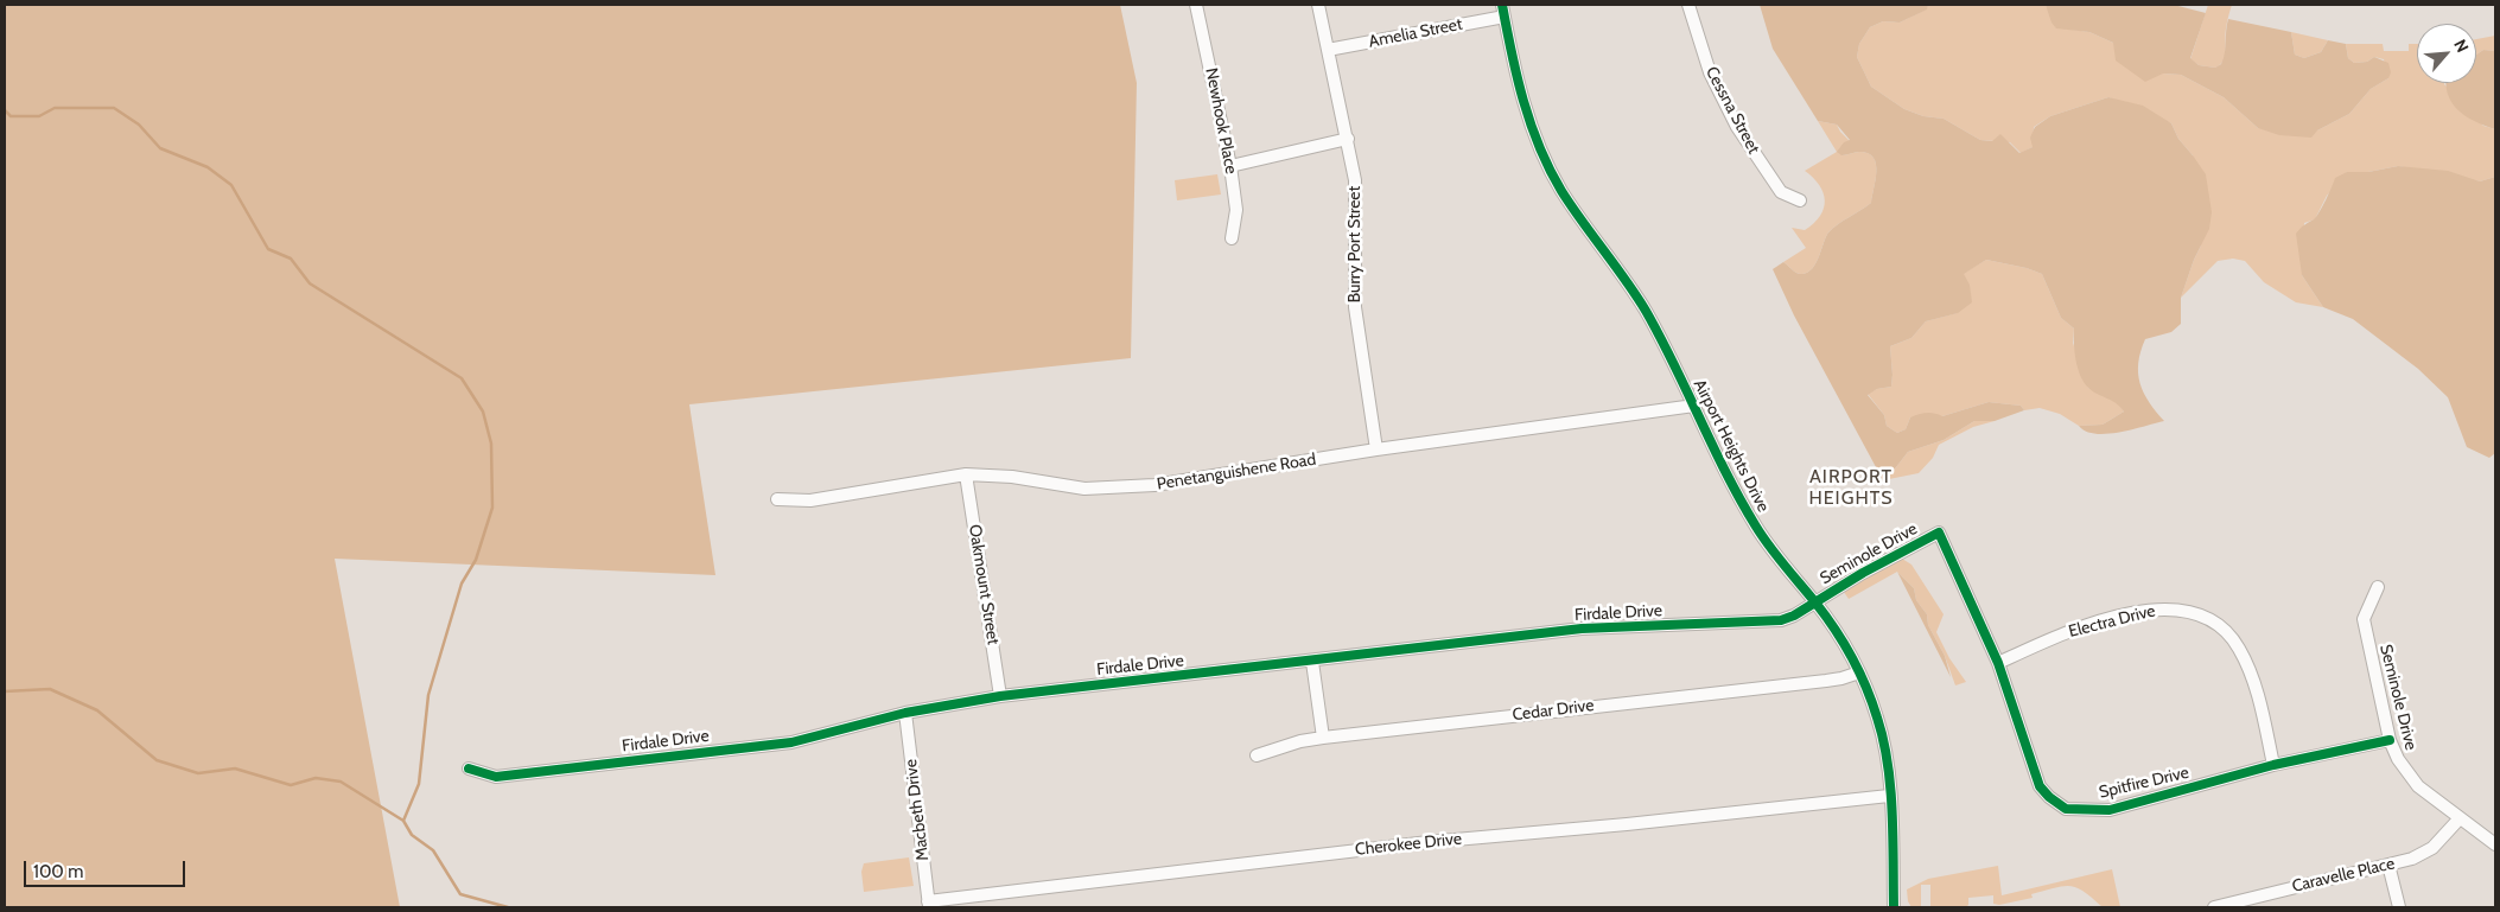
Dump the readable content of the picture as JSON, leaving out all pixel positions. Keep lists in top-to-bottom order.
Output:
{
  "streets": {
    "street": [
      "Amelia Street",
      "Cessna Street",
      "Newhook Place",
      "Burry Port Street",
      "Airport Heights Drive",
      "Penetanguishene Road",
      "Seminole Drive",
      "Oakmount Street",
      "Firdale Drive",
      "Electra Drive",
      "Cedar Drive",
      "Spitfire Drive",
      "Macbeth Drive",
      "Cherokee Drive",
      "Caravelle Place"
    ]
  },
  "crossings": [
    ["Amelia Street", "Burry Port Street"],
    ["Amelia Street", "Airport Heights Drive"],
    ["Burry Port Street", "Penetanguishene Road"],
    ["Airport Heights Drive", "Penetanguishene Road"],
    ["Airport Heights Drive", "Seminole Drive"],
    ["Airport Heights Drive", "Firdale Drive"],
    ["Airport Heights Drive", "Cedar Drive"],
    ["Airport Heights Drive", "Cherokee Drive"],
    ["Penetanguishene Road", "Oakmount Street"],
    ["Seminole Drive", "Firdale Drive"],
    ["Seminole Drive", "Spitfire Drive"],
    ["Seminole Drive", "Caravelle Place"],
    ["Oakmount Street", "Firdale Drive"],
    ["Firdale Drive", "Macbeth Drive"],
    ["Electra Drive", "Spitfire Drive"],
    ["Macbeth Drive", "Cherokee Drive"]
  ],
  "districts": ["AIRPORT HEIGHTS"],
  "scale_bar": "100 m",
  "north": "top right"
}
